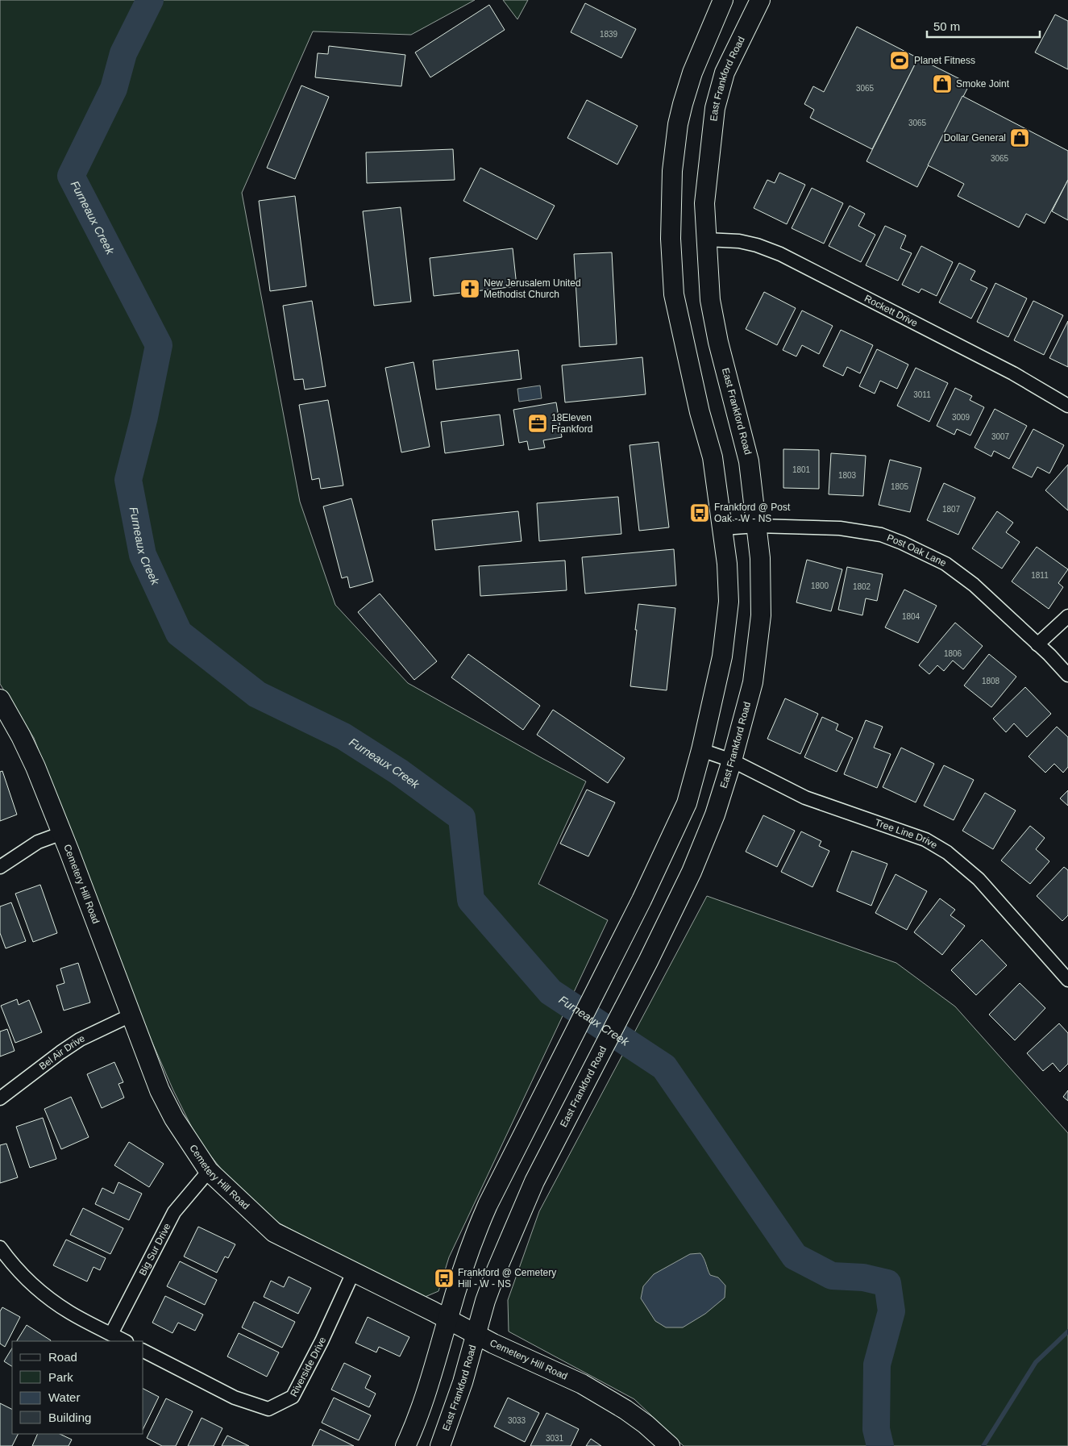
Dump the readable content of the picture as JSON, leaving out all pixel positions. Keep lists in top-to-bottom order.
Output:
{
  "streets": {
    "main road": ["East Frankford Road", "Cemetery Hill Road"],
    "street": [
      "Rockett Drive",
      "Post Oak Lane",
      "Tree Line Drive",
      "Bel Air Drive",
      "Big Sur Drive",
      "Riverside Drive"
    ]
  },
  "crossings": [
    ["East Frankford Road", "Rockett Drive"],
    ["East Frankford Road", "Post Oak Lane"],
    ["East Frankford Road", "Tree Line Drive"],
    ["East Frankford Road", "Cemetery Hill Road"],
    ["Cemetery Hill Road", "Bel Air Drive"],
    ["Cemetery Hill Road", "Big Sur Drive"],
    ["Cemetery Hill Road", "Riverside Drive"]
  ],
  "water": ["Furneaux Creek"],
  "places": {
    "sports": ["Planet Fitness"],
    "shop": ["Smoke Joint", "Dollar General"],
    "church": ["New Jerusalem United Methodist Church"],
    "office": ["18Eleven Frankford"],
    "bus stop": ["Frankford @ Post Oak - W - NS", "Frankford @ Cemetery Hill - W - NS"]
  },
  "house_numbers": [
    "1839",
    "3065",
    "3065",
    "3065",
    "3011",
    "3009",
    "3007",
    "1801",
    "1803",
    "1805",
    "1807",
    "1811",
    "1800",
    "1802",
    "1804",
    "1806",
    "1808",
    "3033",
    "3031"
  ],
  "legend": [
    "Road",
    "Park",
    "Water",
    "Building"
  ],
  "scale_bar": "50 m"
}
